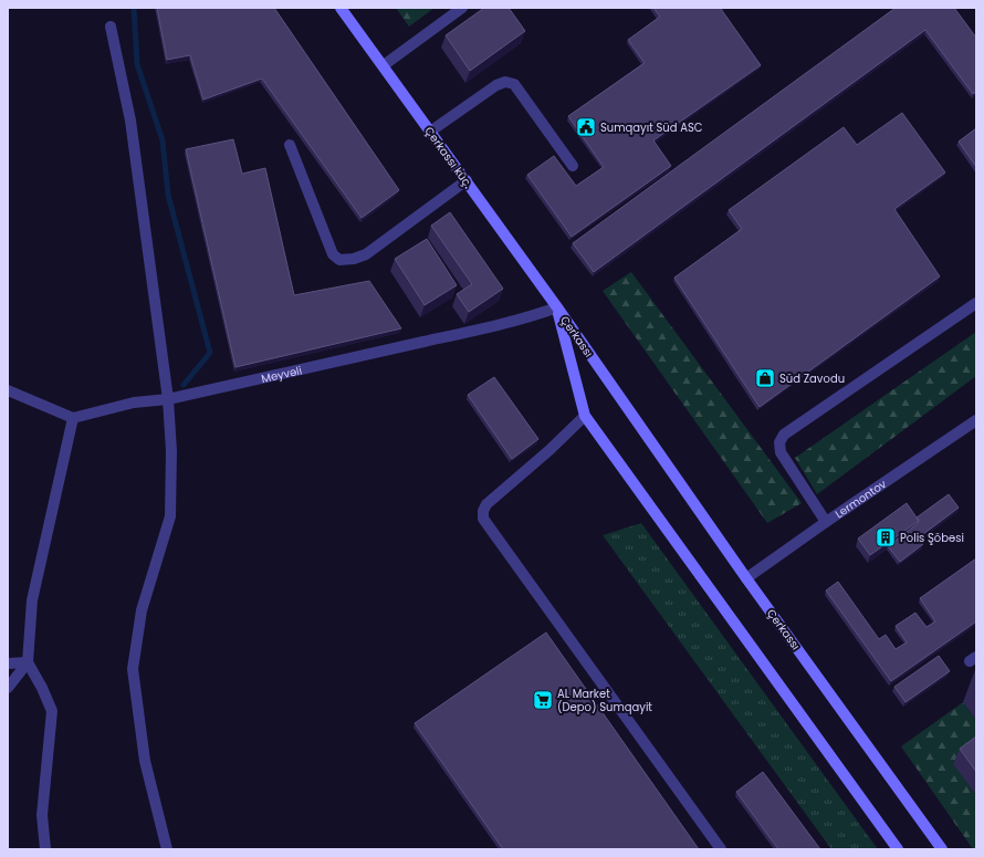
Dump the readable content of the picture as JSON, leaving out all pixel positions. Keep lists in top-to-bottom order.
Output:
{
  "streets": {
    "street": [
      "Çerkassı küç.",
      "Çerkassı",
      "Meyvəli",
      "Lermontov"
    ]
  },
  "crossings": [
    ["Çerkassı küç.", "Çerkassı"],
    ["Çerkassı küç.", "Meyvəli"],
    ["Çerkassı", "Meyvəli"],
    ["Çerkassı", "Lermontov"]
  ],
  "places": {
    "public building": ["Sumqayıt Süd ASC"],
    "shop": ["Süd Zavodu"],
    "building": ["Polis Şöbəsi"],
    "supermarket": ["AL Market (Depo) Sumqayit"]
  }
}
